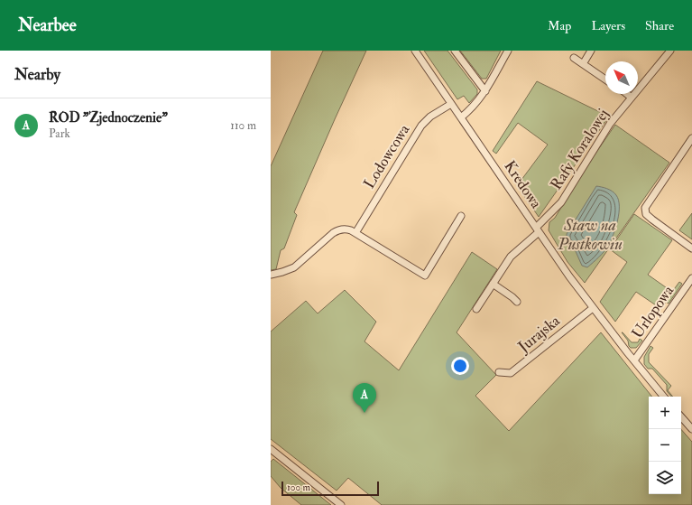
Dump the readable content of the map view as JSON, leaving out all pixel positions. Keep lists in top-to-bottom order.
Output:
{
  "streets": {
    "street": [
      "Rafy Koralowej",
      "Lodowcowa",
      "Kredowa",
      "Urlopowa",
      "Jurajska"
    ]
  },
  "crossings": [
    ["Rafy Koralowej", "Kredowa"],
    ["Lodowcowa", "Kredowa"],
    ["Kredowa", "Urlopowa"],
    ["Kredowa", "Jurajska"]
  ],
  "water": ["Staw na Pustkowiu"],
  "scale_bar": "100 m",
  "north": "top left",
  "page": {
    "header": "Nearbee",
    "nav": ["Map", "Layers", "Share"],
    "heading": "Nearby",
    "list": [
      {
        "mark": "A",
        "name": "ROD \"Zjednoczenie\"",
        "note": "Park",
        "value": "110 m"
      }
    ],
    "pins": "A",
    "map_buttons": ["+", "−"],
    "scale": "100 m"
  }
}
